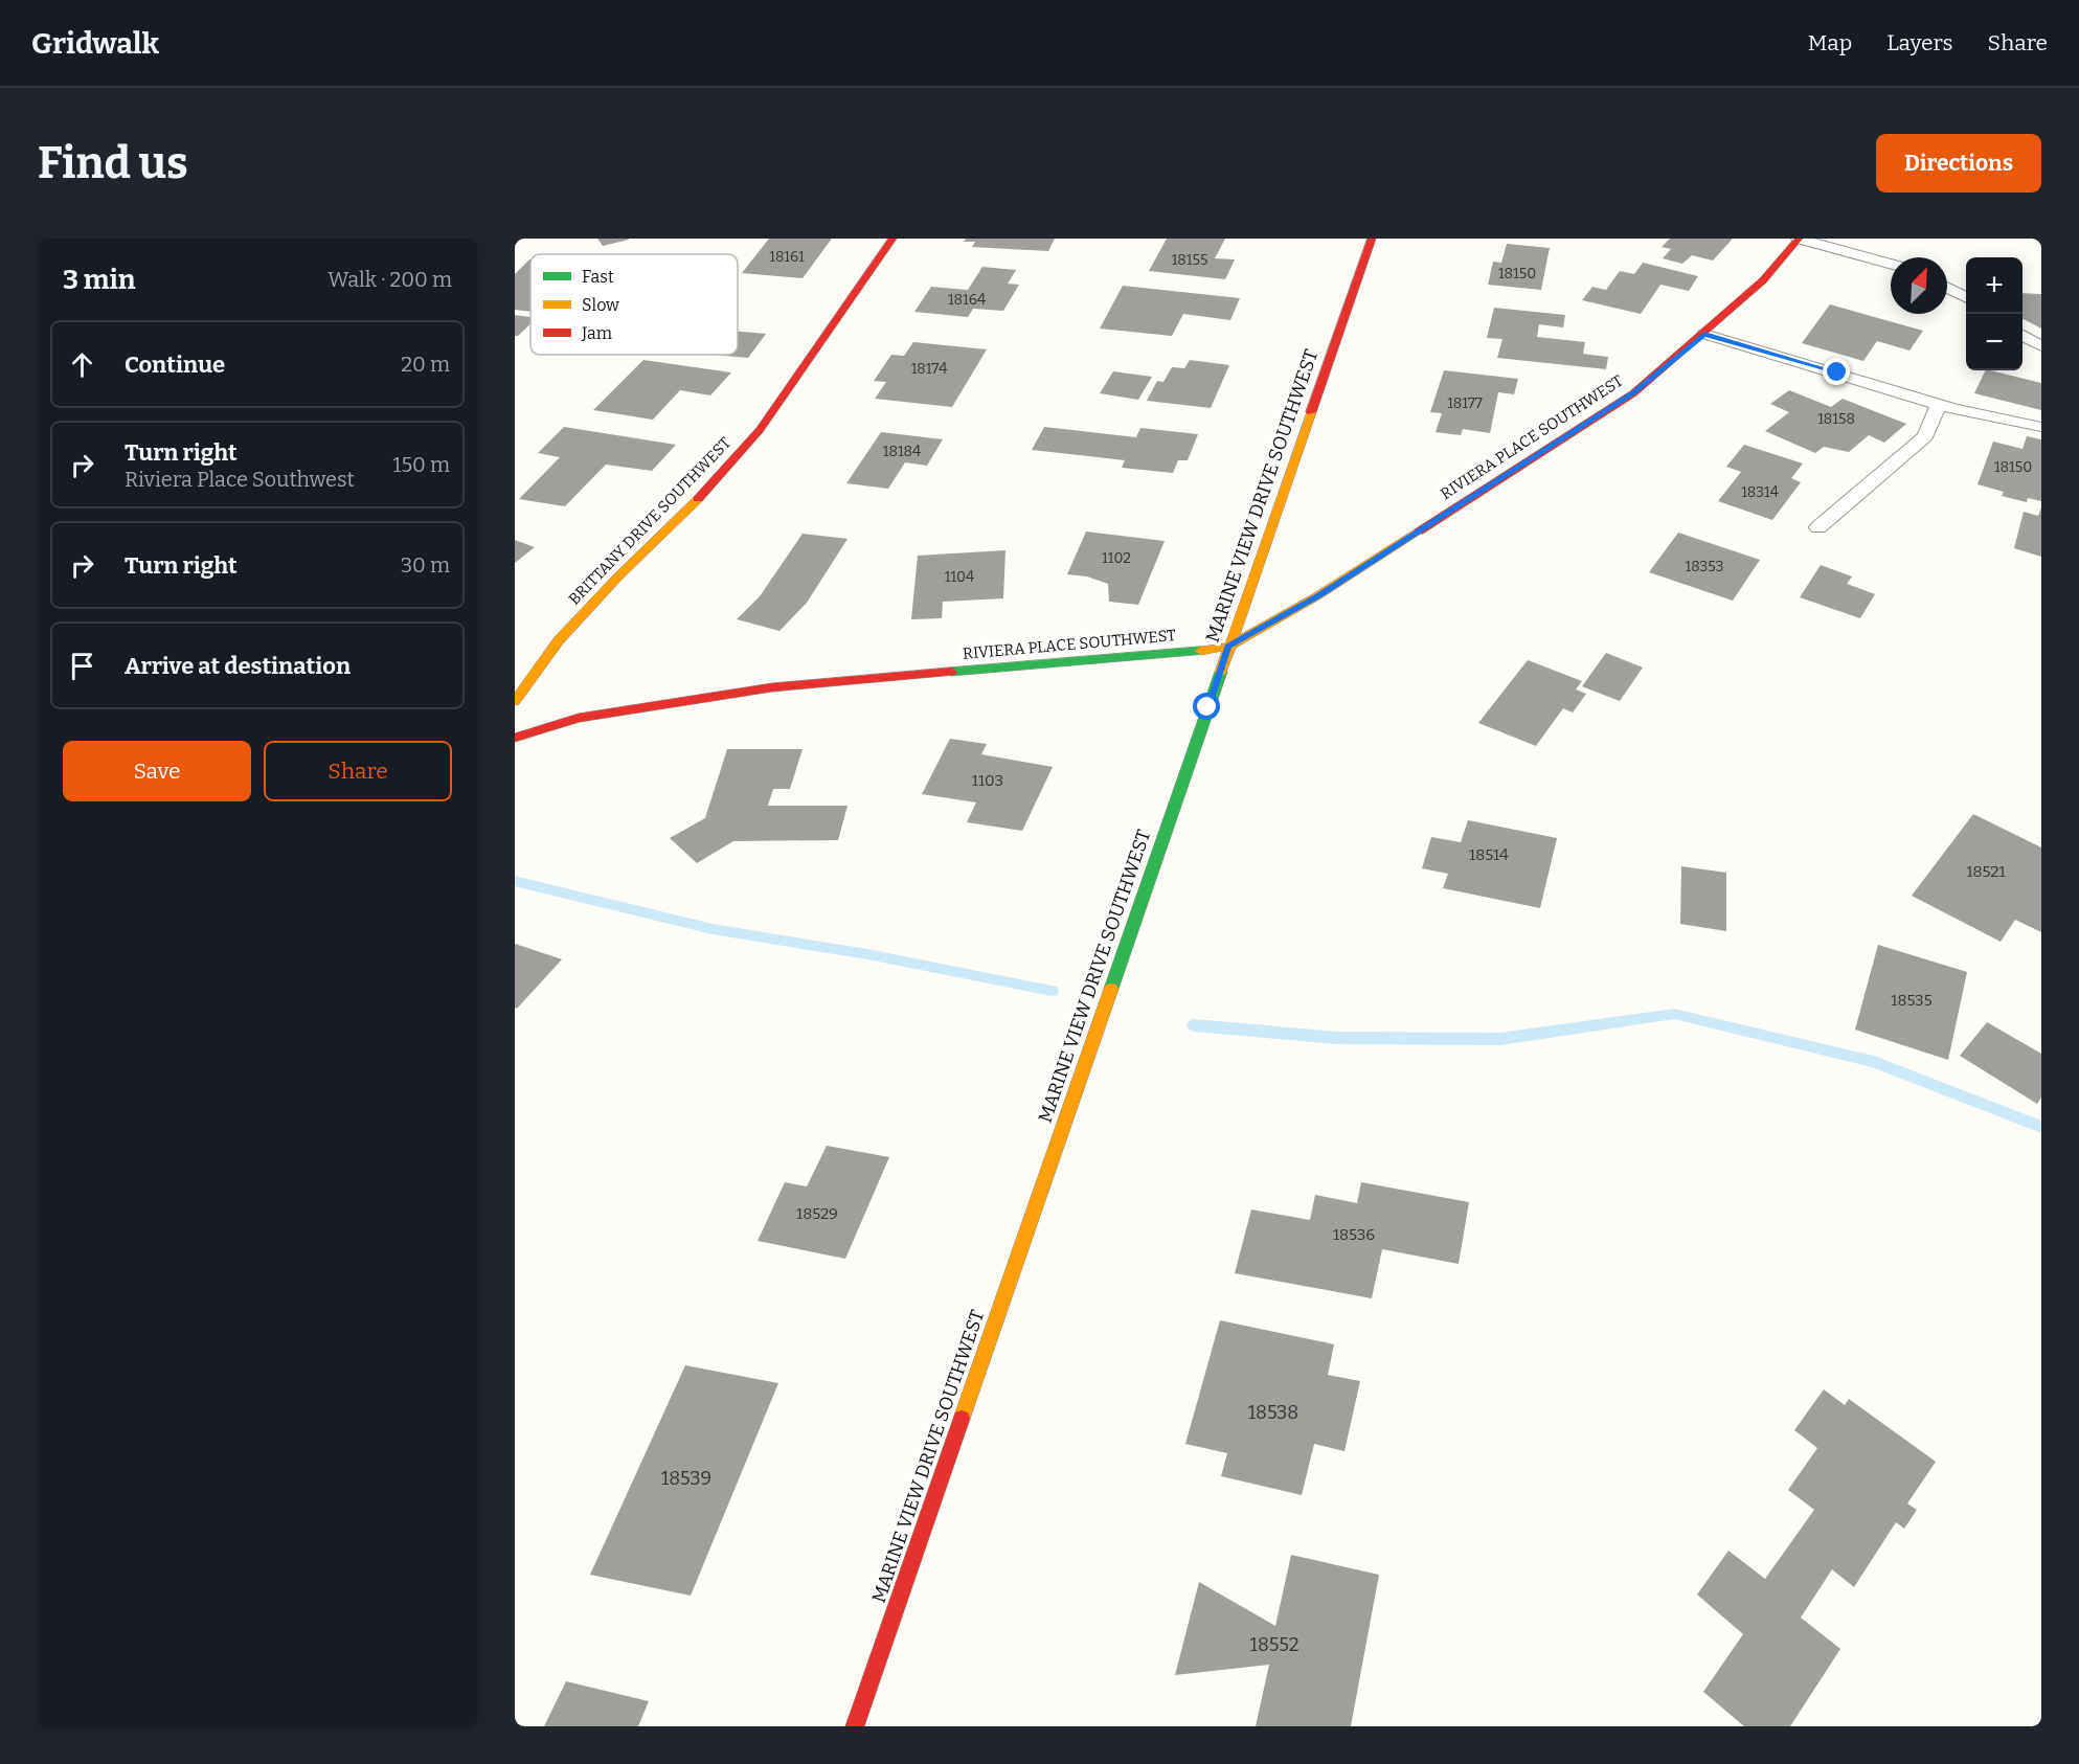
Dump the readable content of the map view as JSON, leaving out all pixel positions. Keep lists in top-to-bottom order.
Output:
{
  "streets": {
    "street": ["RIVIERA PLACE SOUTHWEST", "MARINE VIEW DRIVE SOUTHWEST", "BRITTANY DRIVE SOUTHWEST"]
  },
  "crossings": [
    ["RIVIERA PLACE SOUTHWEST", "MARINE VIEW DRIVE SOUTHWEST"]
  ],
  "house_numbers": [
    "18161",
    "18155",
    "18150",
    "18164",
    "18174",
    "18177",
    "18158",
    "18184",
    "18150",
    "18314",
    "1102",
    "18353",
    "1104",
    "1103",
    "18514",
    "18521",
    "18535",
    "18529",
    "18536",
    "18538",
    "18539",
    "18552"
  ],
  "legend": ["Fast", "Slow", "Jam"],
  "north": "top right",
  "page": {
    "header": "Gridwalk",
    "nav": ["Map", "Layers", "Share"],
    "buttons": [
      "Directions",
      ["Save", "Share"]
    ],
    "title": "Find us",
    "heading": ["3 min", "Walk · 200 m"],
    "map_buttons": ["+", "−"],
    "list": [
      ["Continue", "20 m"],
      ["Turn right", "Riviera Place Southwest", "150 m"],
      ["Turn right", "30 m"],
      "Arrive at destination"
    ]
  }
}
